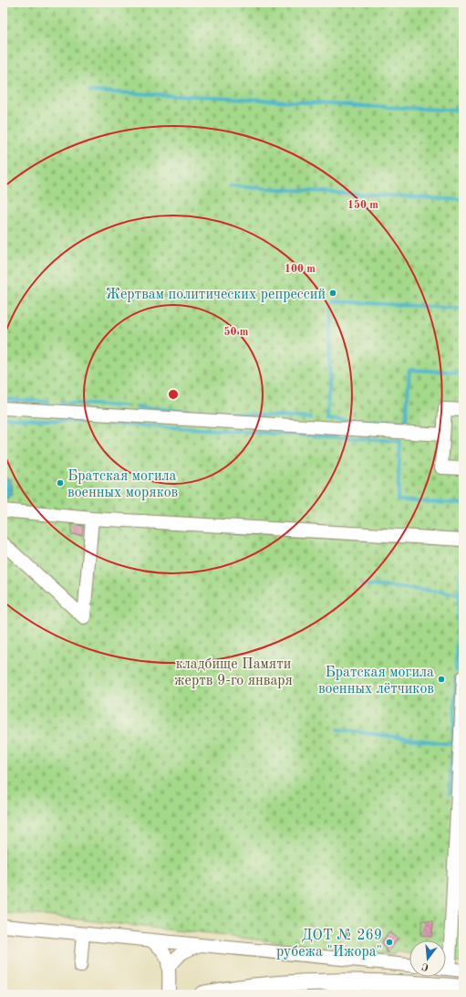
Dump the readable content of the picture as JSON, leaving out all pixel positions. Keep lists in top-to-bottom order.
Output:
{
  "parks": ["кладбище Памяти жертв 9-го января"],
  "places": [
    "Жертвам политических репрессий",
    "Братская могила военных моряков",
    "Братская могила военных лётчиков",
    "ДОТ № 269 рубежа \"Ижора\""
  ],
  "north": "bottom",
  "rings": ["150 m", "100 m", "50 m"]
}
